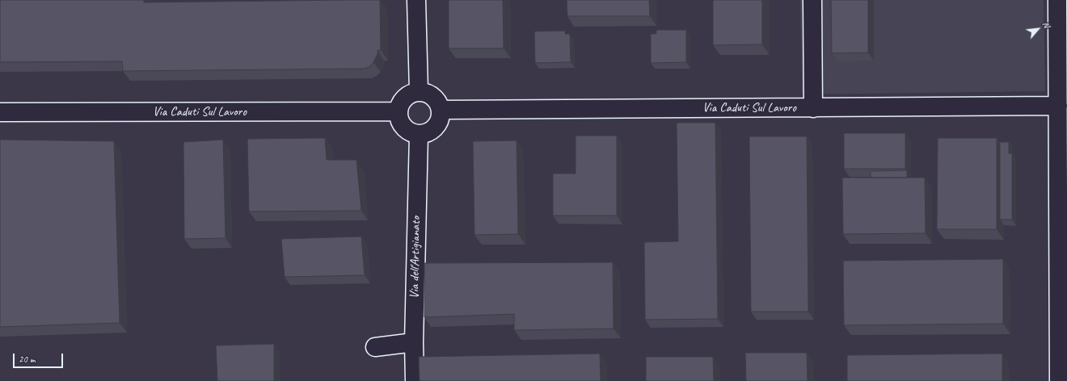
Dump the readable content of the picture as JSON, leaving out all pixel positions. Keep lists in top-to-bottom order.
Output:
{
  "streets": {
    "street": ["Via Caduti Sul Lavoro", "Via dell'Artigianato"]
  },
  "crossings": [
    ["Via Caduti Sul Lavoro", "Via dell'Artigianato"]
  ],
  "scale_bar": "20 m",
  "north": "top right"
}
